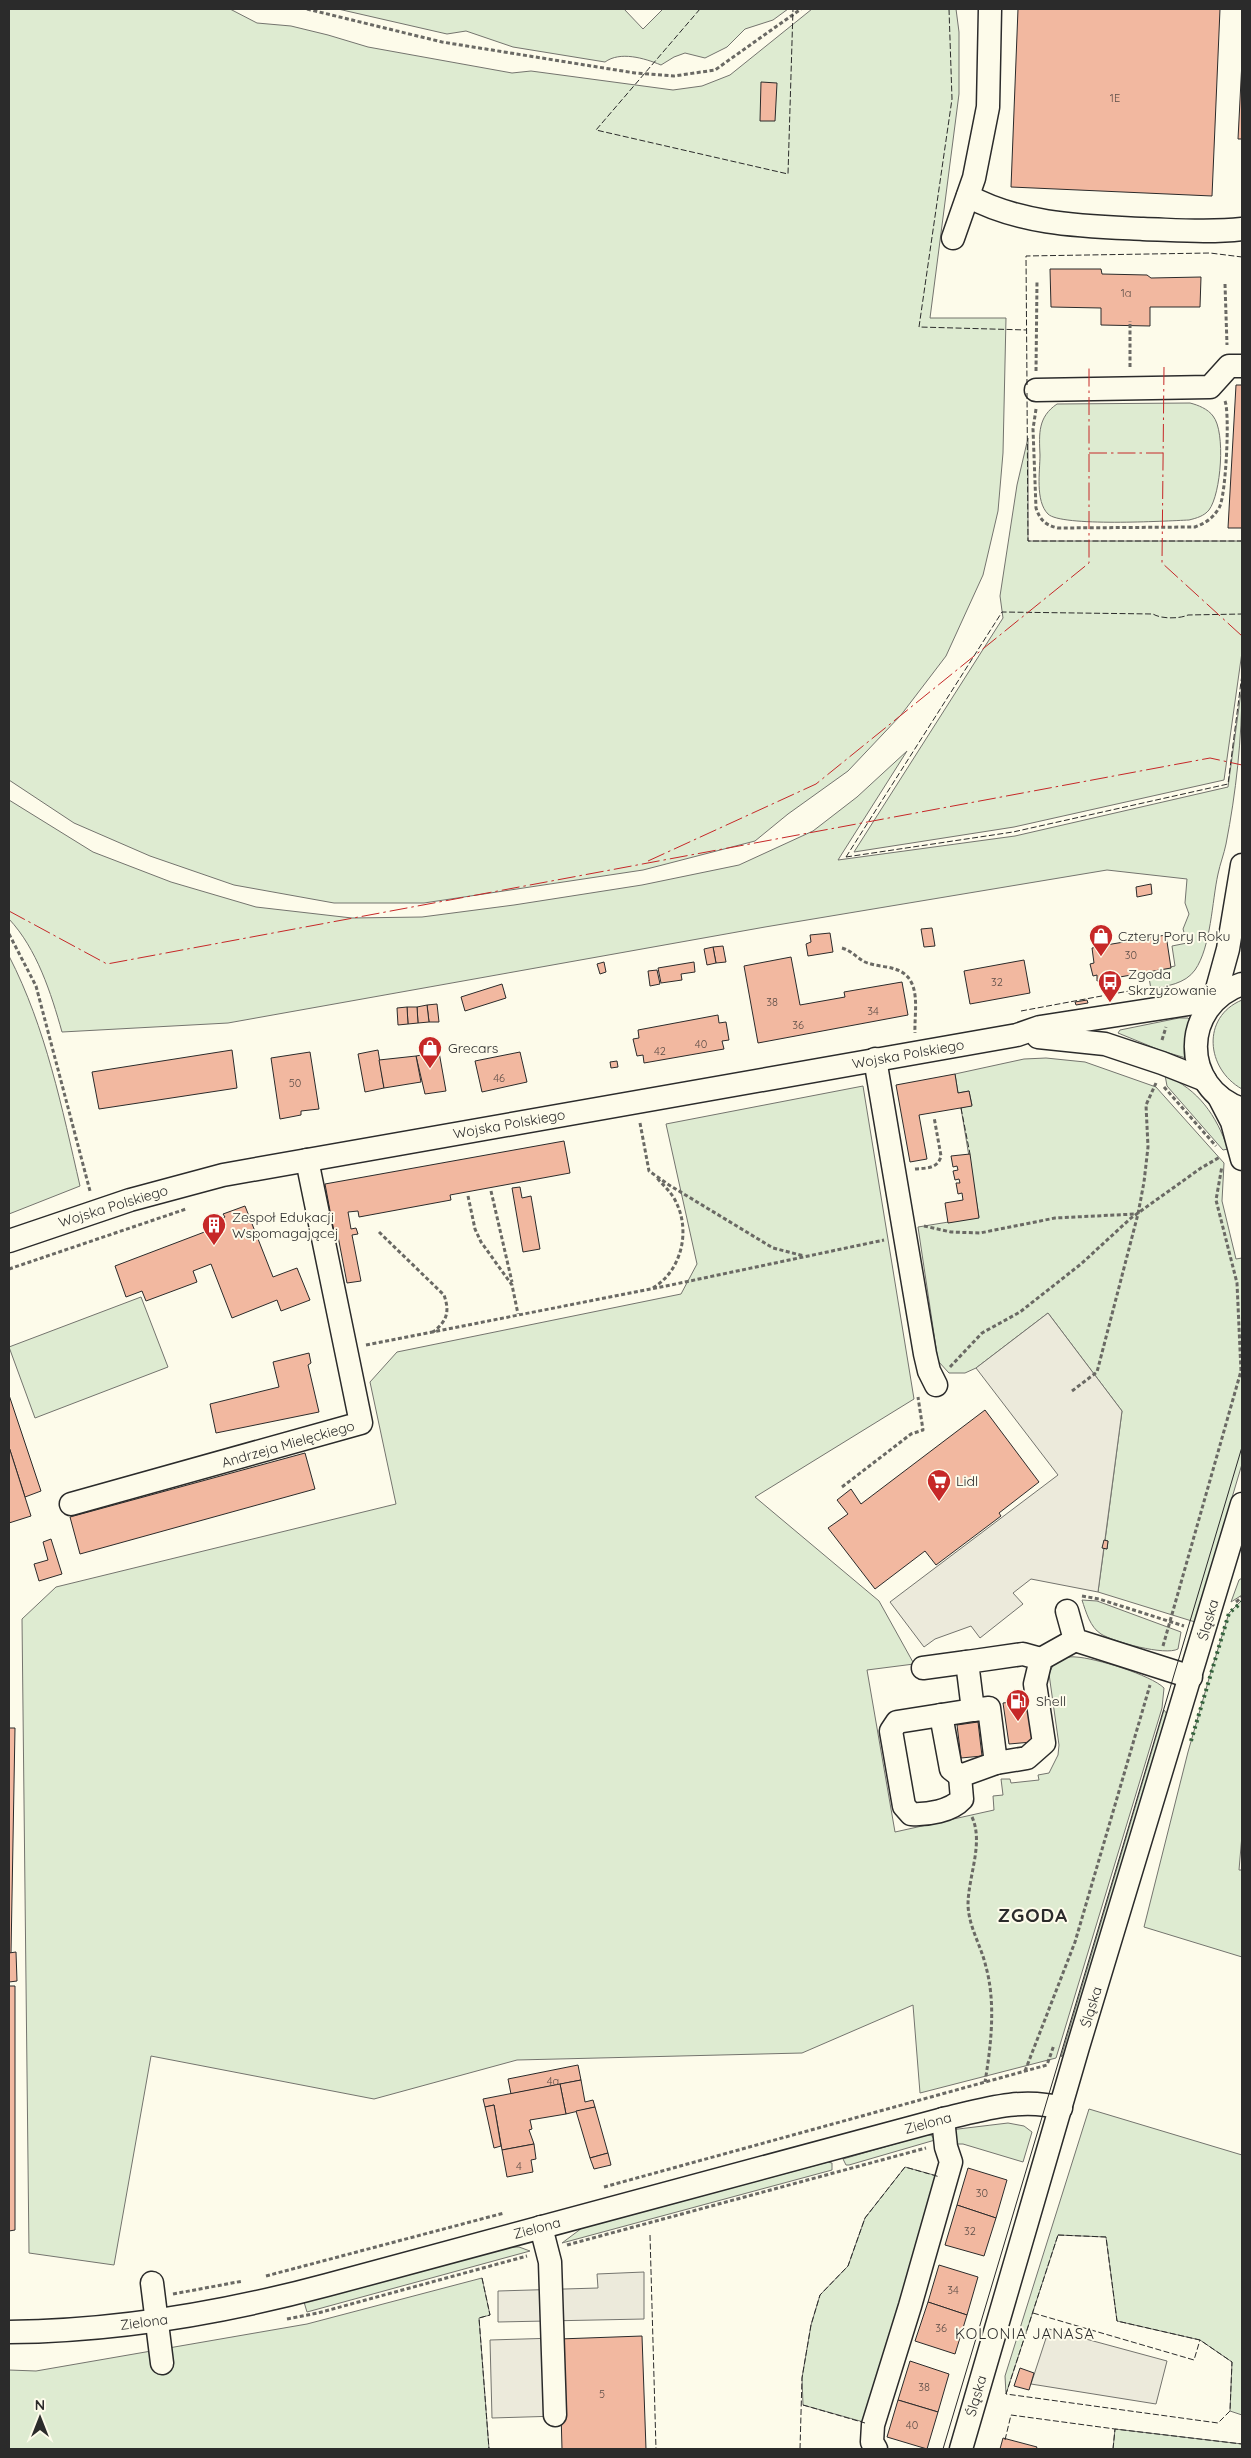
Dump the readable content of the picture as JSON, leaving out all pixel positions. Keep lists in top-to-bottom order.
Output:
{
  "streets": {
    "street": [
      "Wojska Polskiego",
      "Andrzeja Mielęckiego",
      "Śląska",
      "Zielona"
    ]
  },
  "crossings": [
    ["Wojska Polskiego", "Andrzeja Mielęckiego"],
    ["Śląska", "Zielona"]
  ],
  "districts": ["ZGODA", "KOLONIA JANASA"],
  "places": {
    "shop": ["Cztery Pory Roku", "Grecars"],
    "bus stop": ["Zgoda Skrzyżowanie"],
    "building": ["Zespoł Edukacji Wspomagającej"],
    "supermarket": ["Lidl"],
    "fuel station": ["Shell"]
  },
  "house_numbers": [
    "1E",
    "1a",
    "30",
    "32",
    "38",
    "34",
    "36",
    "40",
    "42",
    "46",
    "50",
    "4a",
    "4",
    "30",
    "32",
    "34",
    "36",
    "38",
    "5",
    "40"
  ],
  "north": "top"
}
